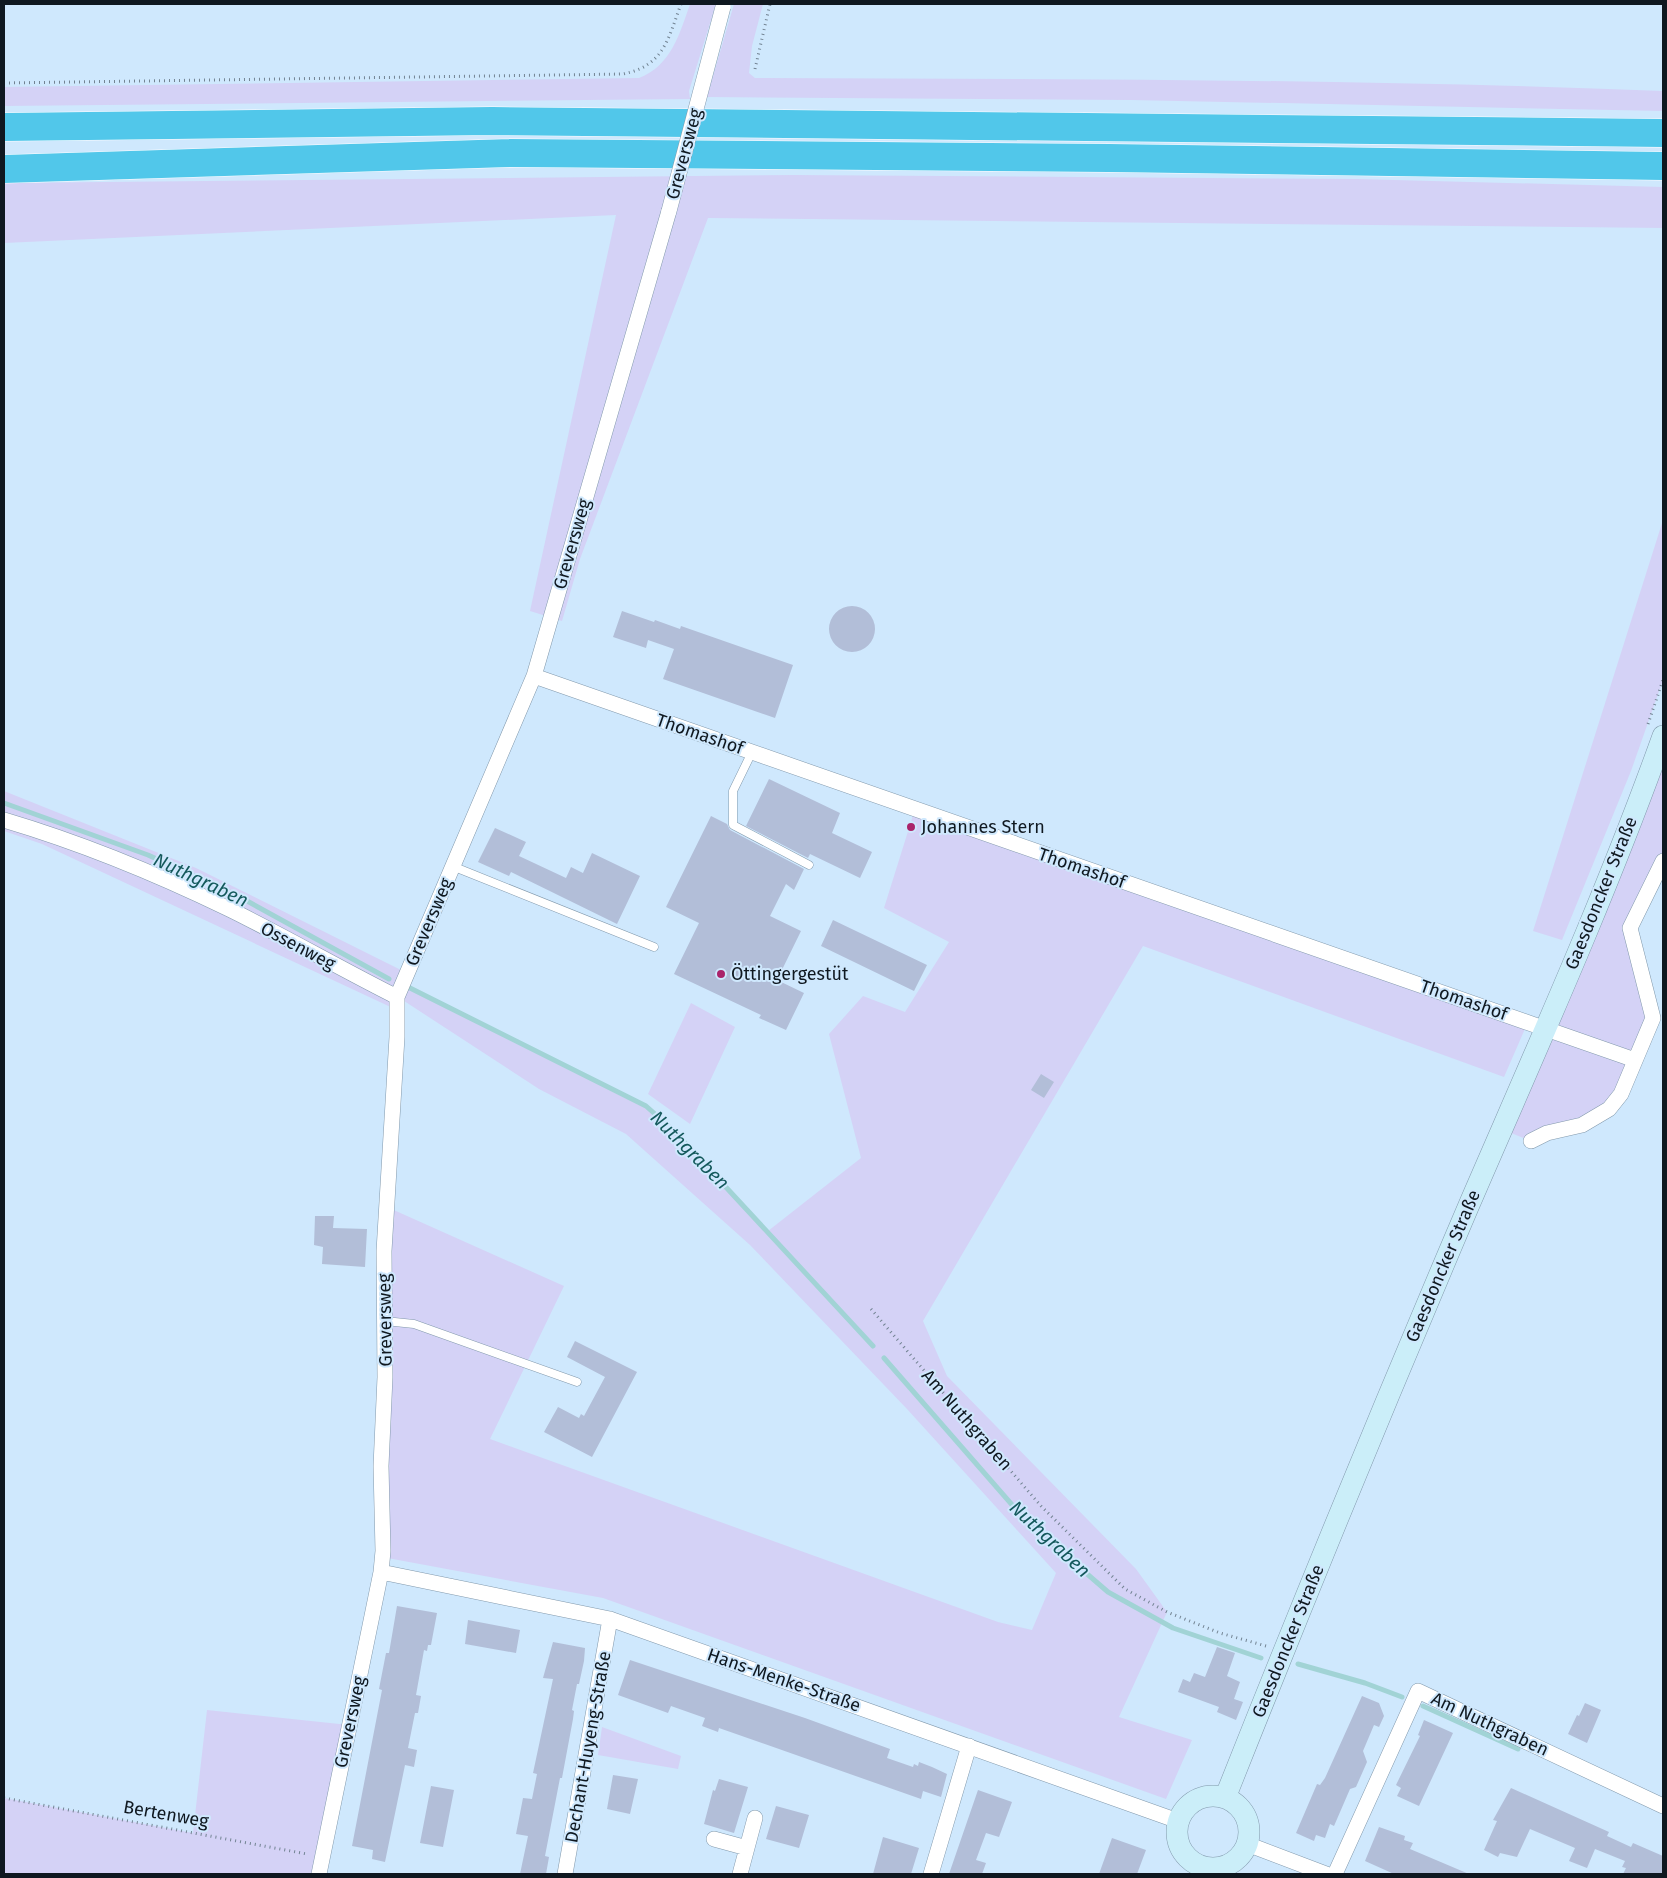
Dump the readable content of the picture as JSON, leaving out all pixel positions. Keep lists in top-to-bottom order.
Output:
{
  "streets": {
    "main road": ["Gaesdoncker Straße"],
    "street": [
      "Greversweg",
      "Thomashof",
      "Ossenweg",
      "Am Nuthgraben",
      "Hans-Menke-Straße",
      "Dechant-Huyeng-Straße"
    ],
    "path": ["Bertenweg"]
  },
  "crossings": [
    ["Greversweg", "Thomashof"],
    ["Greversweg", "Ossenweg"],
    ["Greversweg", "Hans-Menke-Straße"],
    ["Greversweg", "Bertenweg"],
    ["Thomashof", "Gaesdoncker Straße"],
    ["Gaesdoncker Straße", "Hans-Menke-Straße"],
    ["Hans-Menke-Straße", "Dechant-Huyeng-Straße"]
  ],
  "water": ["Nuthgraben"],
  "places": ["Johannes Stern", "Öttingergestüt"]
}
